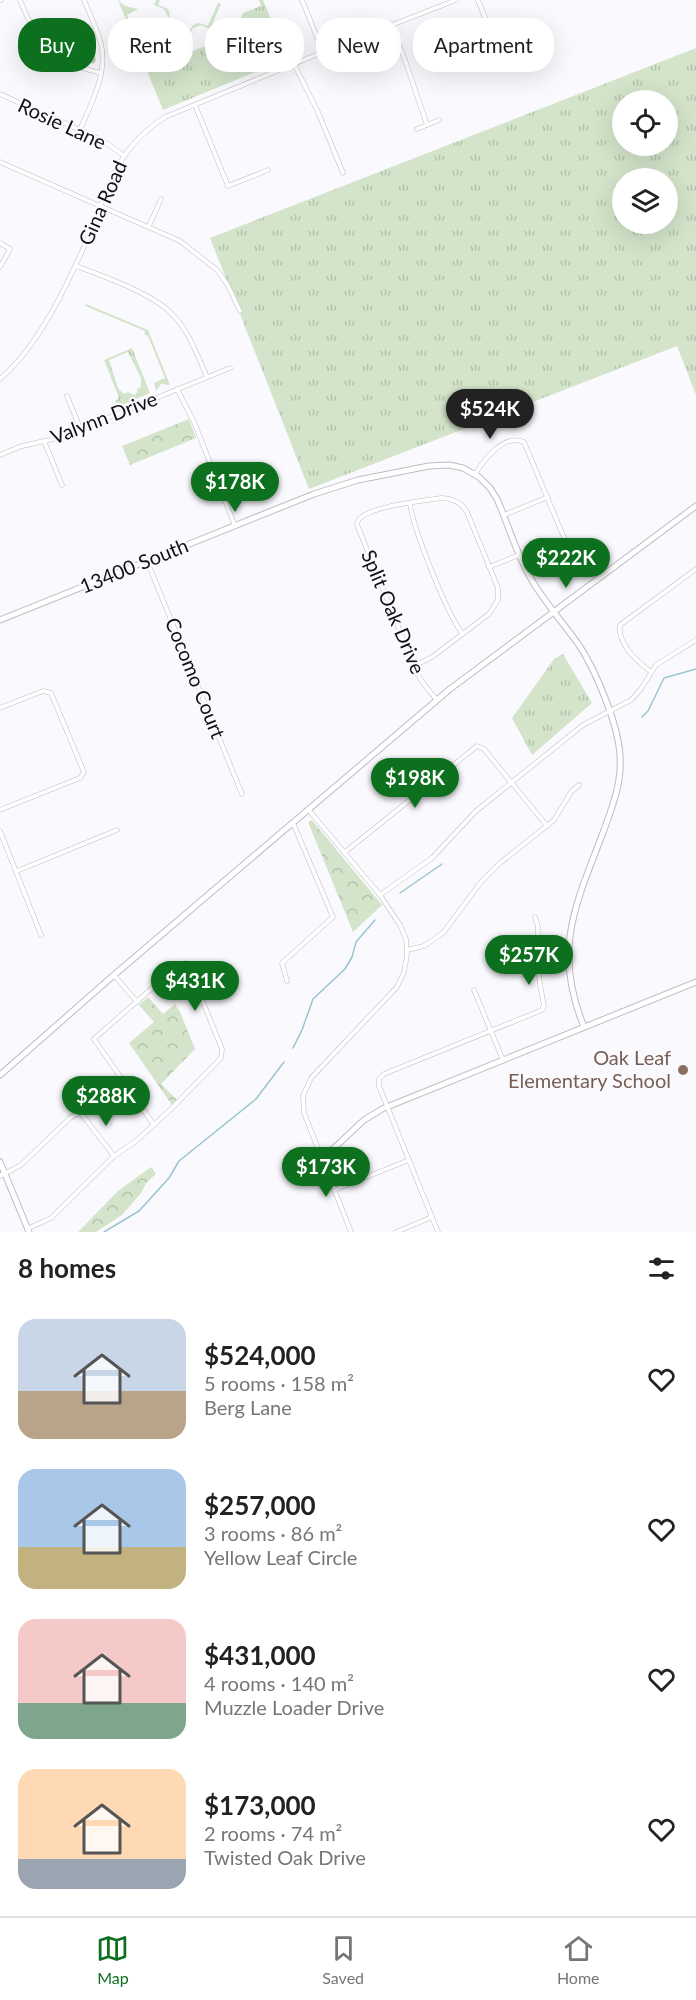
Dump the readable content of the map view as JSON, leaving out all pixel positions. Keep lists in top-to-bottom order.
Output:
{
  "streets": {
    "street": [
      "Rosie Lane",
      "Gina Road",
      "Valynn Drive",
      "13400 South",
      "Split Oak Drive",
      "Cocomo Court"
    ]
  },
  "crossings": [
    ["Rosie Lane", "Gina Road"],
    ["13400 South", "Cocomo Court"]
  ],
  "places": ["Oak Leaf Elementary School"],
  "page": {
    "chip": [
      "Buy",
      "Rent",
      "Filters",
      "New",
      "Apartment"
    ],
    "price": [
      "$524K",
      "$178K",
      "$222K",
      "$198K",
      "$257K",
      "$431K",
      "$288K",
      "$173K"
    ],
    "heading": "8 homes",
    "list": [
      {
        "name": "$524,000",
        "note": "5 rooms · 158 m² · Berg Lane"
      },
      {
        "name": "$257,000",
        "note": "3 rooms · 86 m² · Yellow Leaf Circle"
      },
      {
        "name": "$431,000",
        "note": "4 rooms · 140 m² · Muzzle Loader Drive"
      },
      {
        "name": "$173,000",
        "note": "2 rooms · 74 m² · Twisted Oak Drive"
      }
    ],
    "tabs": ["Map", "Saved", "Home"]
  }
}
